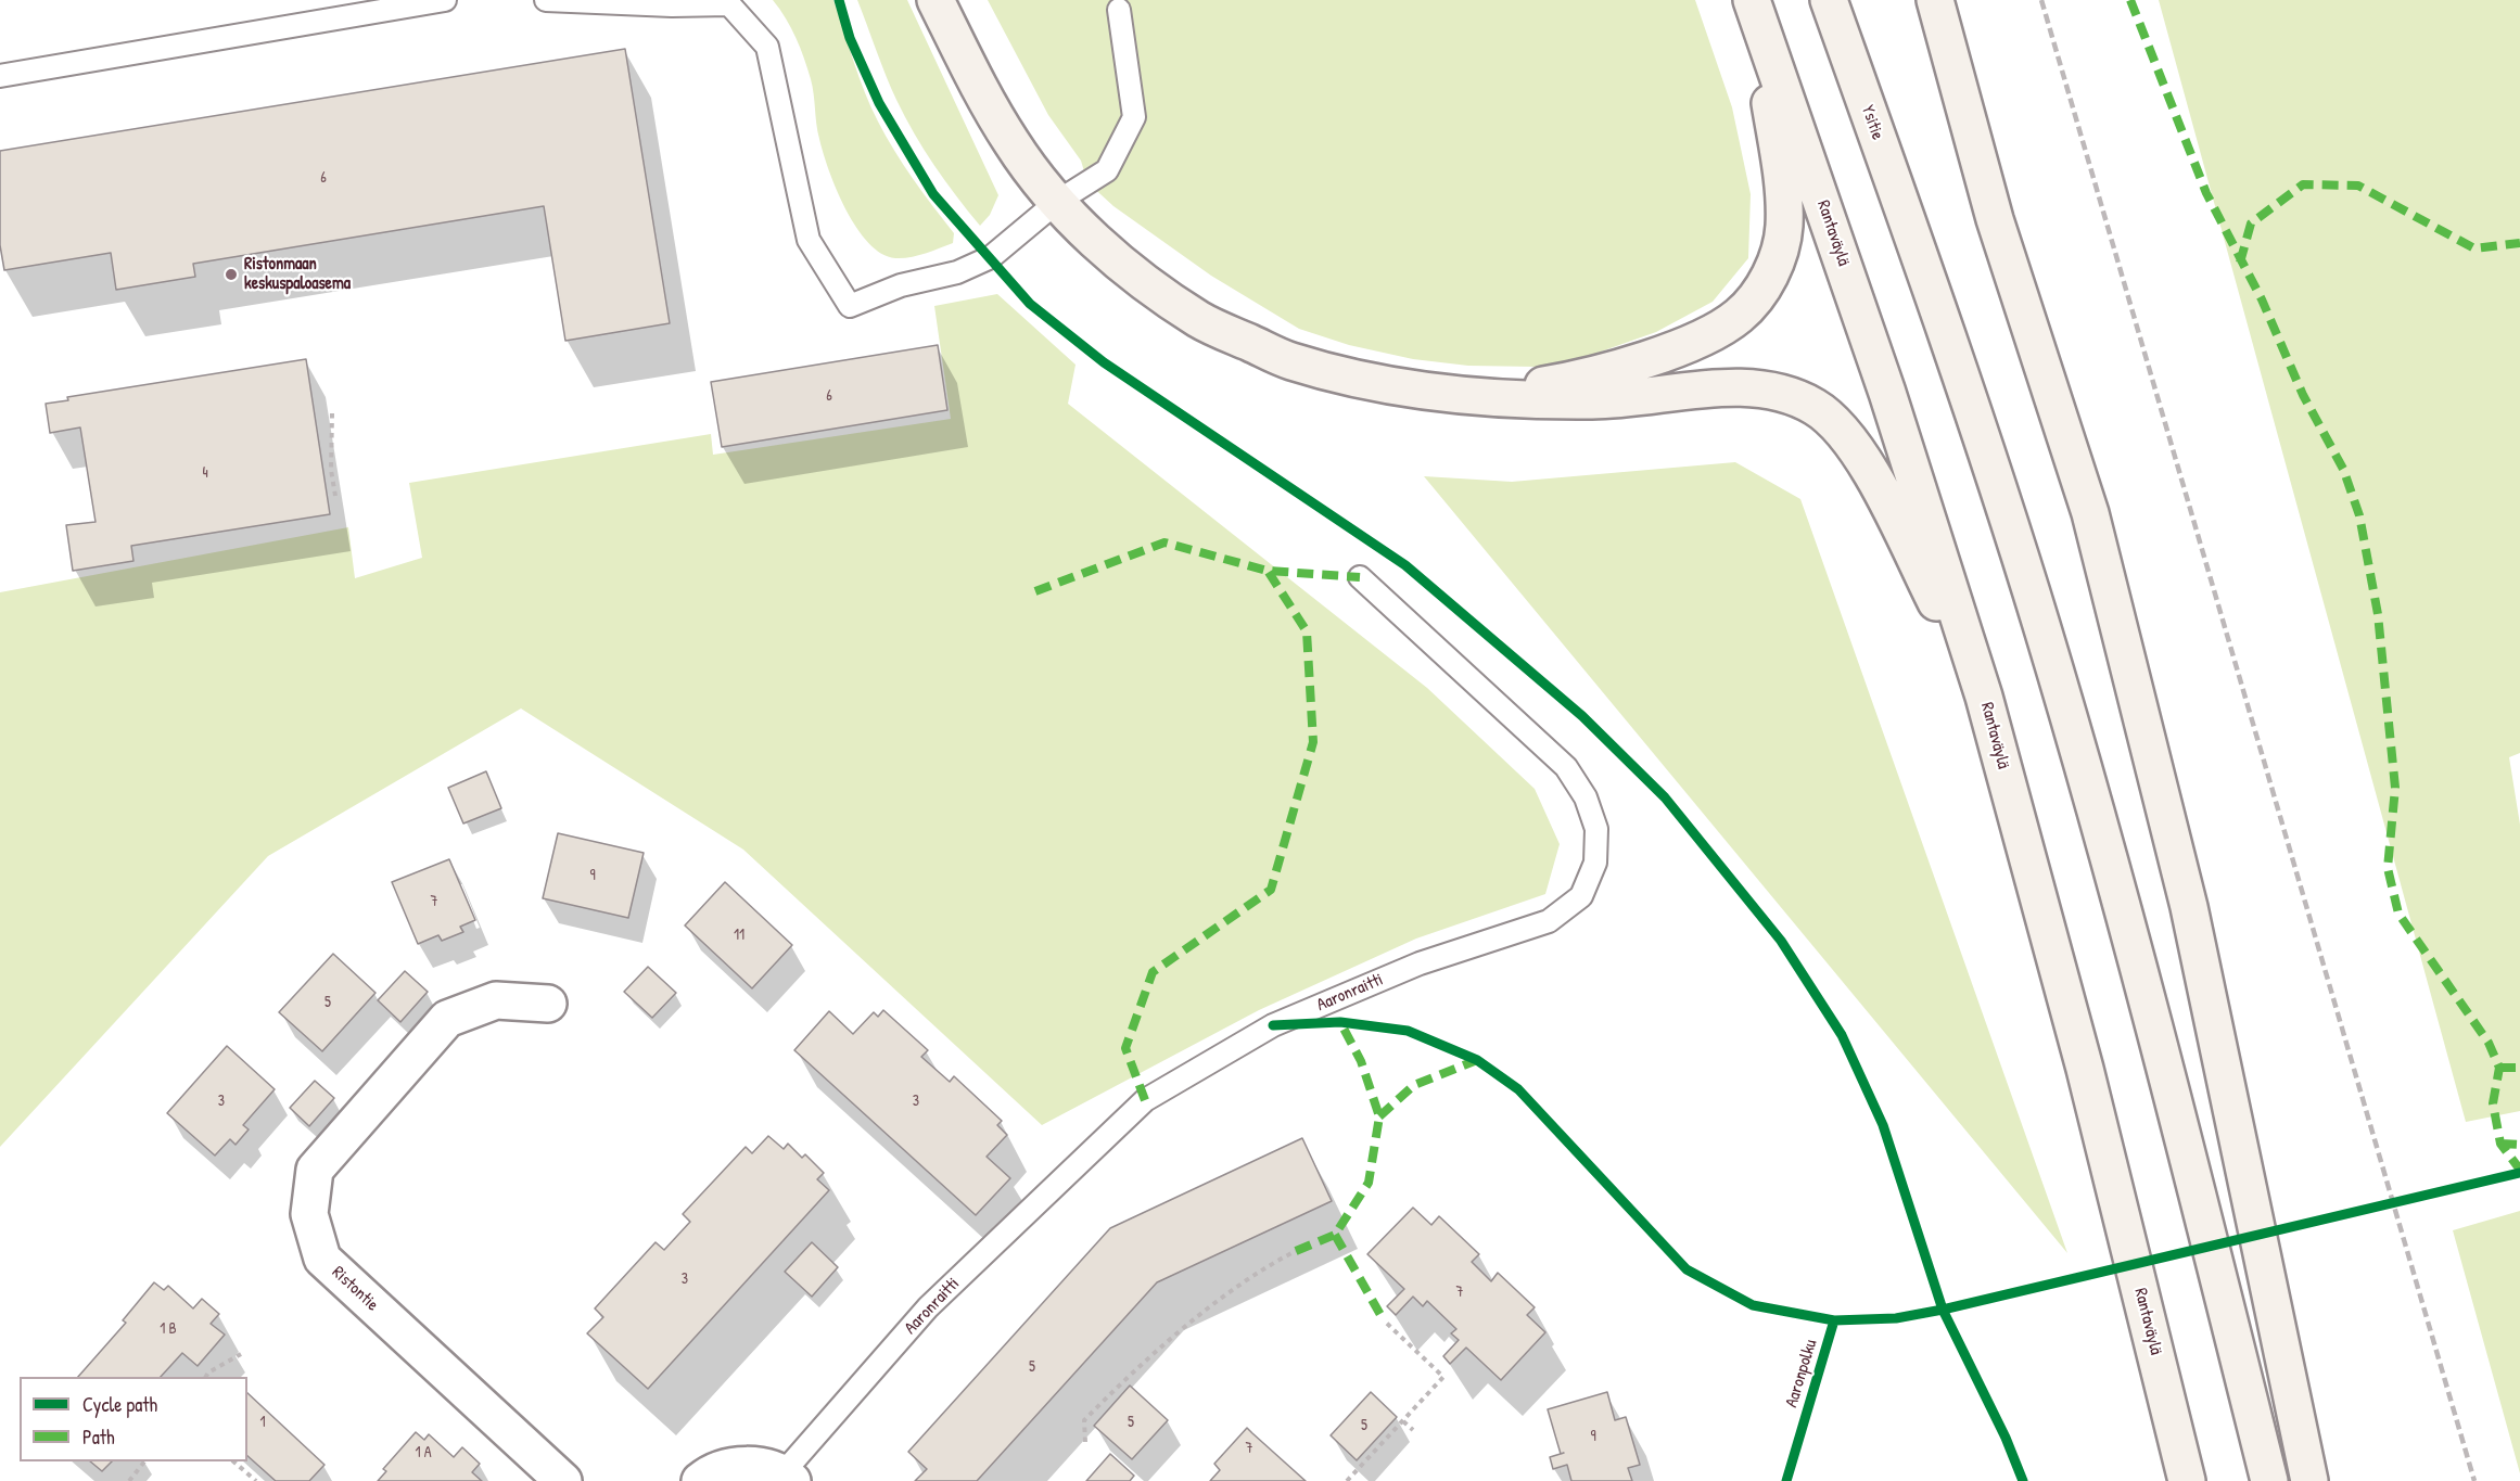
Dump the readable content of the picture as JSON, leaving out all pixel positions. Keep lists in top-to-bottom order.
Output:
{
  "streets": {
    "highway": ["Ysitie", "Rantaväylä"],
    "street": ["Ristontie"],
    "lane": ["Aaronraitti"],
    "cycle path": ["Aaronpolku"]
  },
  "places": ["Ristonmaan keskuspaloasema"],
  "house_numbers": [
    "6",
    "6",
    "4",
    "9",
    "7",
    "11",
    "5",
    "3",
    "3",
    "3",
    "7",
    "1 B",
    "5",
    "1",
    "5",
    "5",
    "9",
    "7",
    "1 A"
  ],
  "legend": ["Cycle path", "Path"]
}
